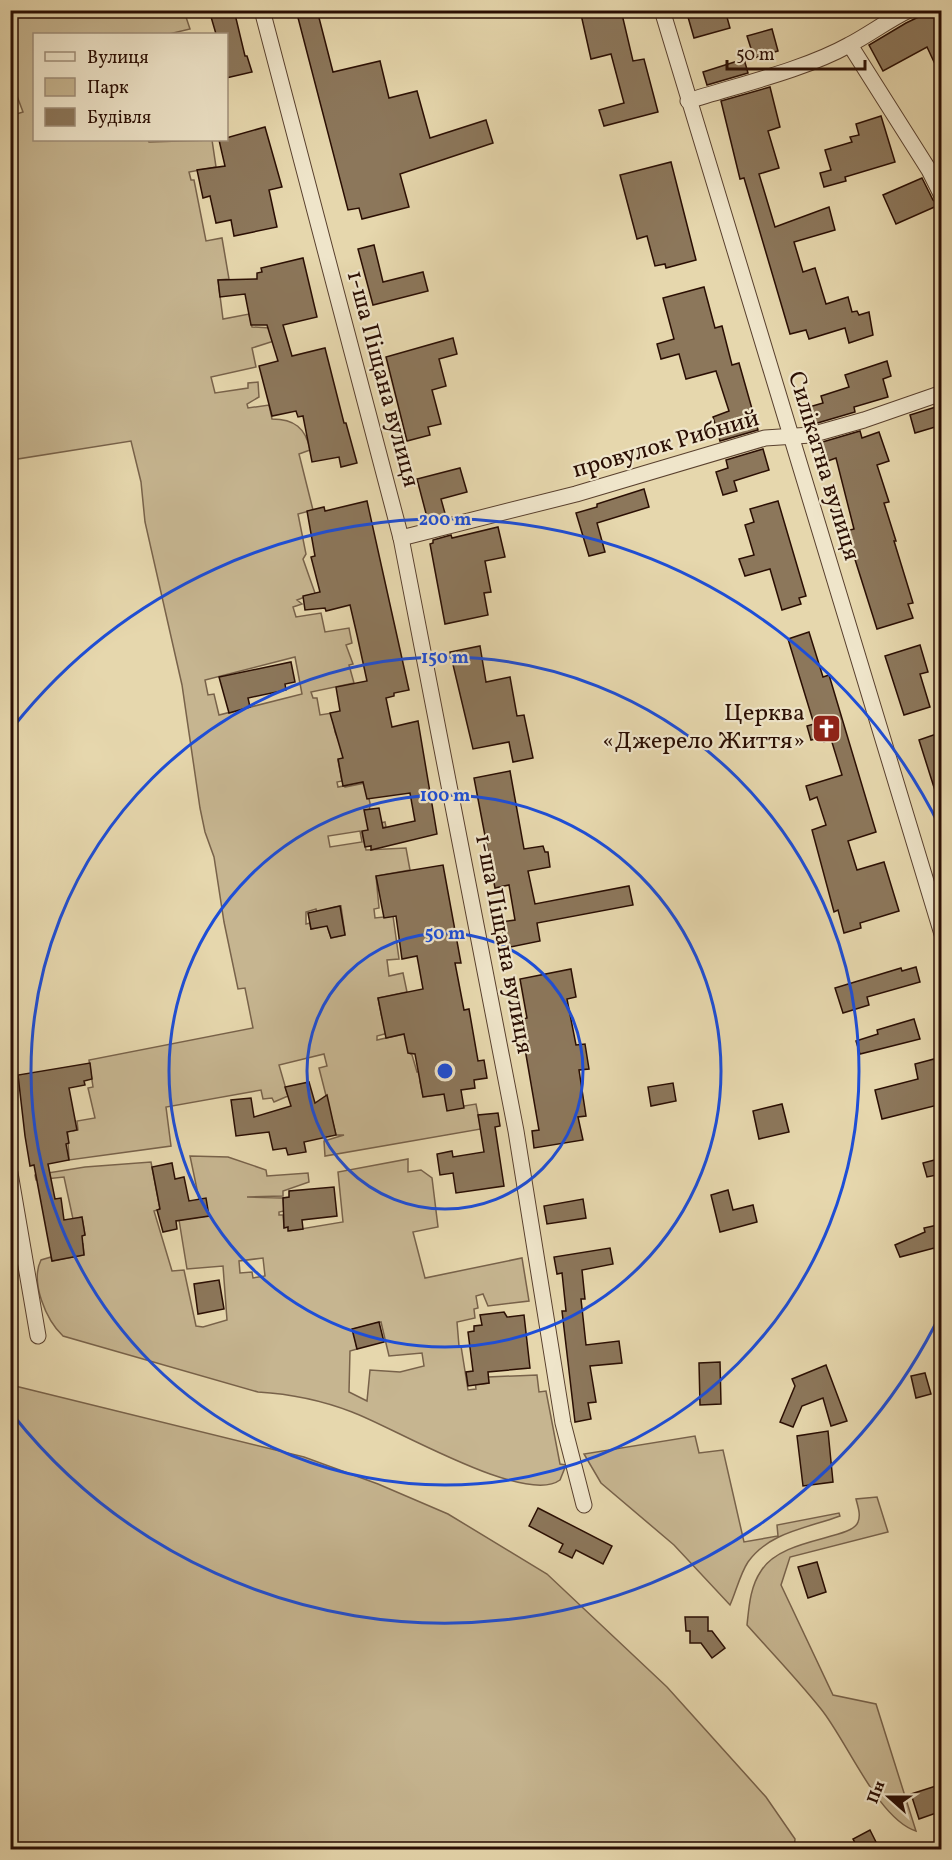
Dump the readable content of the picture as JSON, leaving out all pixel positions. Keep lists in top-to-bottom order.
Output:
{
  "streets": {
    "street": ["1-ша Піщана вулиця", "провулок Рибний", "Силікатна вулиця"]
  },
  "crossings": [
    ["1-ша Піщана вулиця", "провулок Рибний"],
    ["провулок Рибний", "Силікатна вулиця"]
  ],
  "places": {
    "church": ["Церква «Джерело Життя»"]
  },
  "legend": ["Вулиця", "Парк", "Будівля"],
  "scale_bar": "50 m",
  "north": "left",
  "rings": [
    "200 m",
    "150 m",
    "100 m",
    "50 m"
  ]
}
